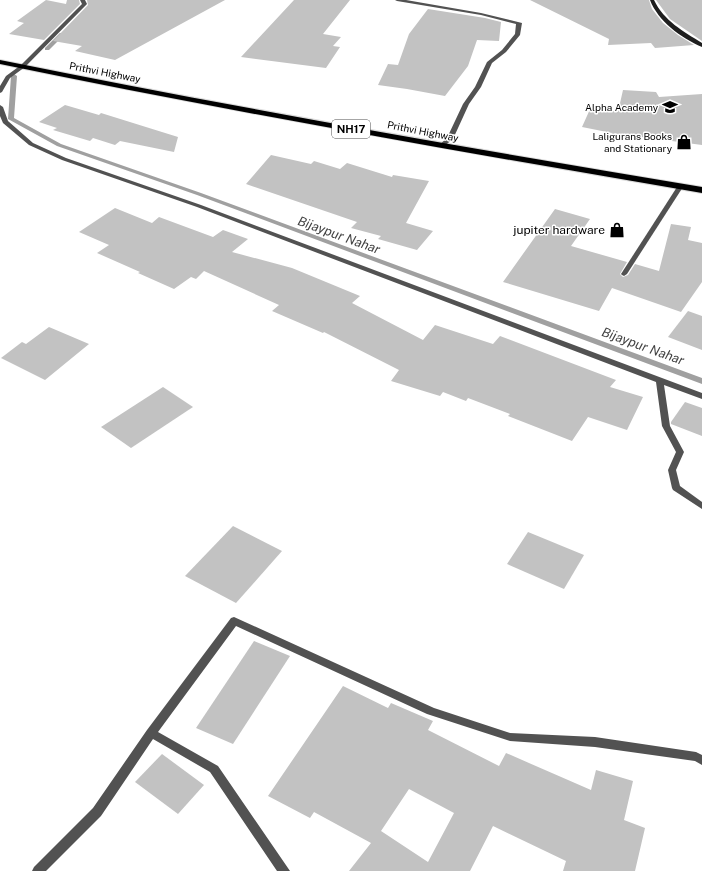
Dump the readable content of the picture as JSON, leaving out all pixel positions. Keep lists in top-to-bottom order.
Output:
{
  "streets": {
    "highway": ["Prithvi Highway", "NH17"]
  },
  "water": ["Bijaypur Nahar"],
  "places": {
    "school or university": ["Alpha Academy"],
    "shop": ["Laligurans Books and Stationary", "jupiter hardware"]
  }
}
